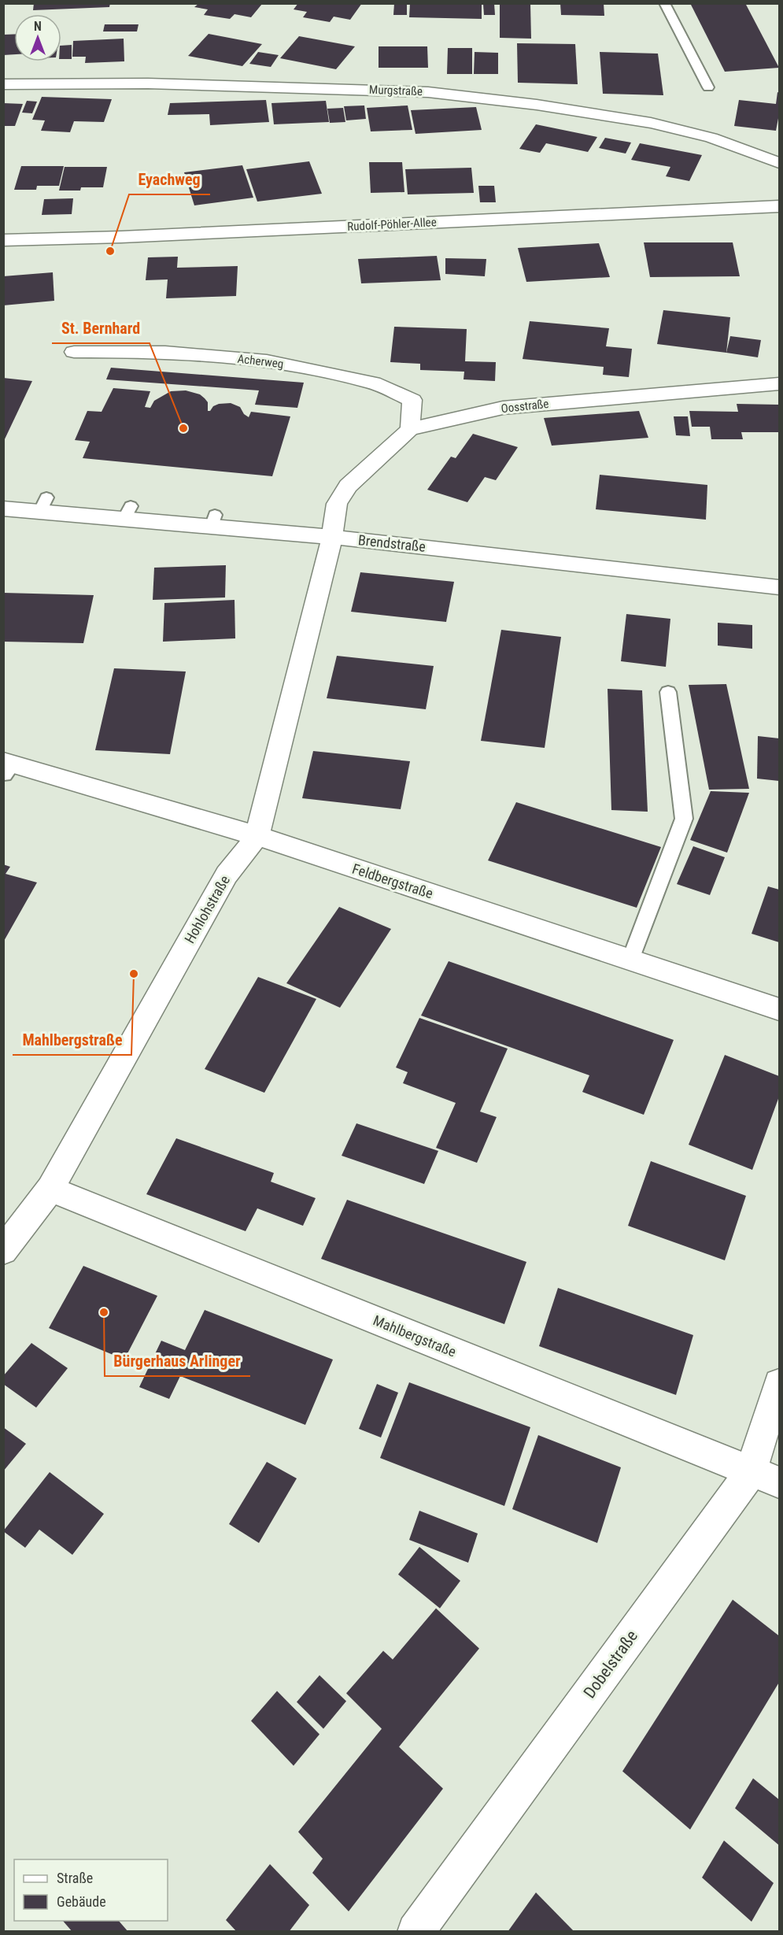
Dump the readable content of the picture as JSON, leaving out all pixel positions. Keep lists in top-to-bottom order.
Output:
{
  "streets": {
    "street": [
      "Murgstraße",
      "Rudolf-Pöhler-Allee",
      "Acherweg",
      "Oosstraße",
      "Brendstraße",
      "Feldbergstraße",
      "Hohlohstraße",
      "Mahlbergstraße",
      "Dobelstraße"
    ]
  },
  "crossings": [
    ["Acherweg", "Oosstraße"],
    ["Oosstraße", "Brendstraße"],
    ["Oosstraße", "Hohlohstraße"],
    ["Brendstraße", "Hohlohstraße"],
    ["Feldbergstraße", "Hohlohstraße"],
    ["Hohlohstraße", "Mahlbergstraße"],
    ["Mahlbergstraße", "Dobelstraße"]
  ],
  "places": [
    "Eyachweg",
    "St. Bernhard",
    "Mahlbergstraße",
    "Bürgerhaus Arlinger"
  ],
  "legend": ["Straße", "Gebäude"],
  "north": "top"
}
